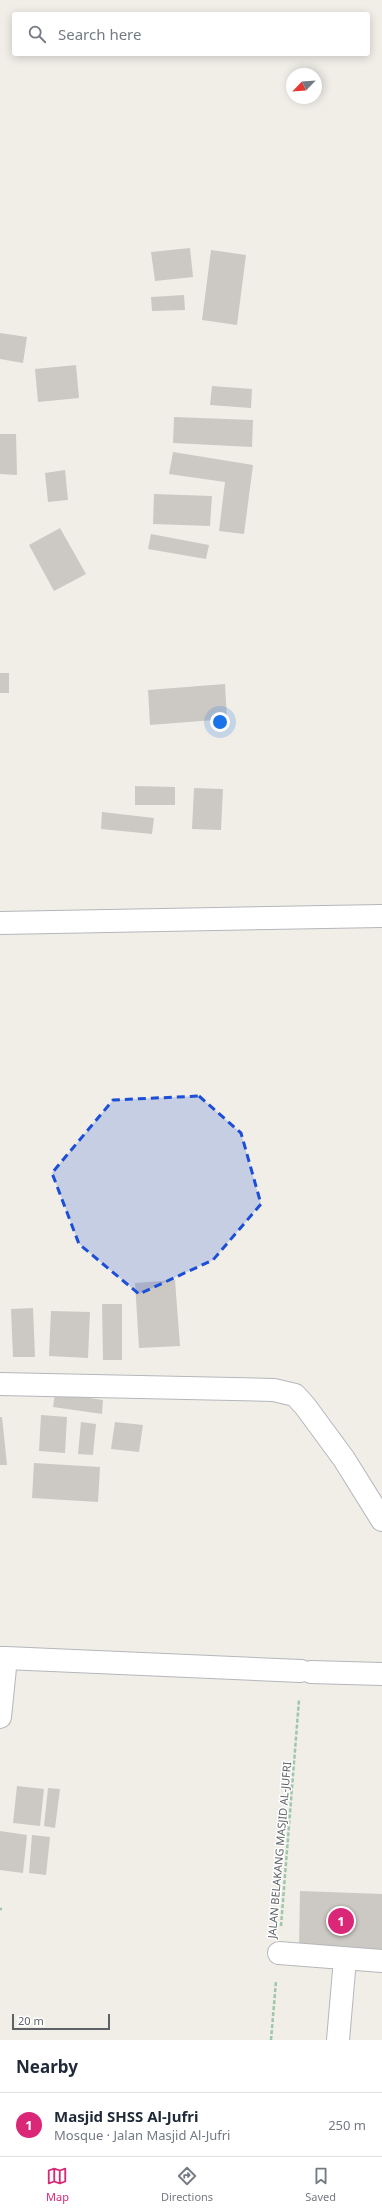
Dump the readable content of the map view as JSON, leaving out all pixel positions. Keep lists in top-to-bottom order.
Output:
{
  "streets": {
    "path": ["JALAN BELAKANG MASJID AL-JUFRI"]
  },
  "scale_bar": "20 m",
  "north": "bottom left",
  "page": {
    "search": "Search here",
    "pins": "1",
    "scale": "20 m",
    "heading": "Nearby",
    "list": [
      {
        "mark": "1",
        "name": "Masjid SHSS Al-Jufri",
        "note": "Mosque · Jalan Masjid Al-Jufri",
        "value": "250 m"
      }
    ],
    "nav": ["Map", "Directions", "Saved"]
  }
}
